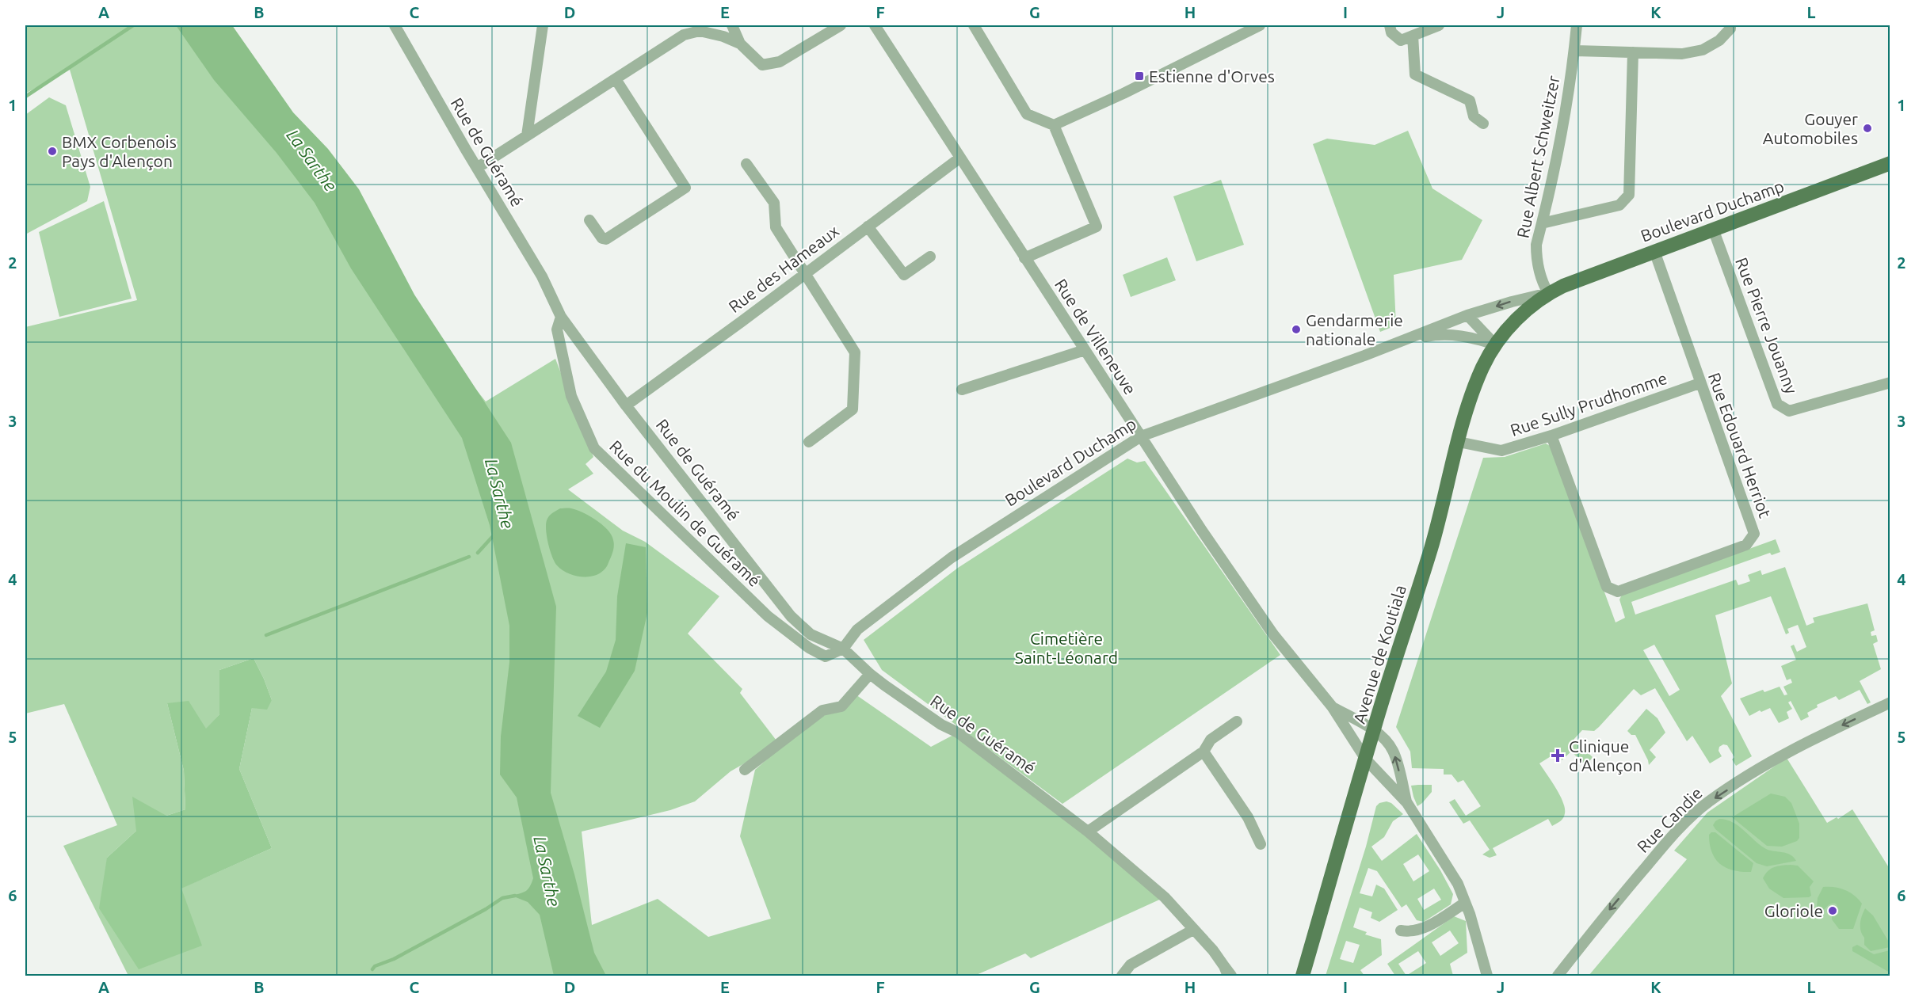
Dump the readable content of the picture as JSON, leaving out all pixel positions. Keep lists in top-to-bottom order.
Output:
{
  "streets": {
    "main road": ["Boulevard Duchamp", "Avenue de Koutiala"],
    "street": [
      "Rue de Guéramé",
      "Rue Albert Schweitzer",
      "Rue des Hameaux",
      "Rue Pierre Jouanny",
      "Rue de Villeneuve",
      "Rue Sully Prudhomme",
      "Rue Edouard Herriot",
      "Rue du Moulin de Guéramé",
      "Rue Candie"
    ]
  },
  "crossings": [
    ["Rue de Guéramé", "Boulevard Duchamp"],
    ["Rue de Guéramé", "Rue des Hameaux"],
    ["Rue de Guéramé", "Rue du Moulin de Guéramé"],
    ["Rue Albert Schweitzer", "Boulevard Duchamp"],
    ["Boulevard Duchamp", "Rue Pierre Jouanny"],
    ["Boulevard Duchamp", "Rue de Villeneuve"],
    ["Boulevard Duchamp", "Rue Edouard Herriot"],
    ["Boulevard Duchamp", "Rue du Moulin de Guéramé"],
    ["Boulevard Duchamp", "Avenue de Koutiala"],
    ["Rue des Hameaux", "Rue de Villeneuve"],
    ["Rue Sully Prudhomme", "Rue Edouard Herriot"],
    ["Rue Sully Prudhomme", "Avenue de Koutiala"]
  ],
  "one_way": ["Rue Candie"],
  "water": ["La Sarthe"],
  "parks": ["Cimetière Saint-Léonard"],
  "places": {
    "transit": ["Estienne d'Orves"],
    "other": [
      "Gouyer Automobiles",
      "BMX Corbenois Pays d'Alençon",
      "Gendarmerie nationale",
      "Gloriole"
    ],
    "health": ["Clinique d'Alençon"]
  },
  "grid": {
    "columns": [
      "A",
      "B",
      "C",
      "D",
      "E",
      "F",
      "G",
      "H",
      "I",
      "J",
      "K",
      "L"
    ],
    "rows": [
      "1",
      "2",
      "3",
      "4",
      "5",
      "6"
    ]
  }
}
